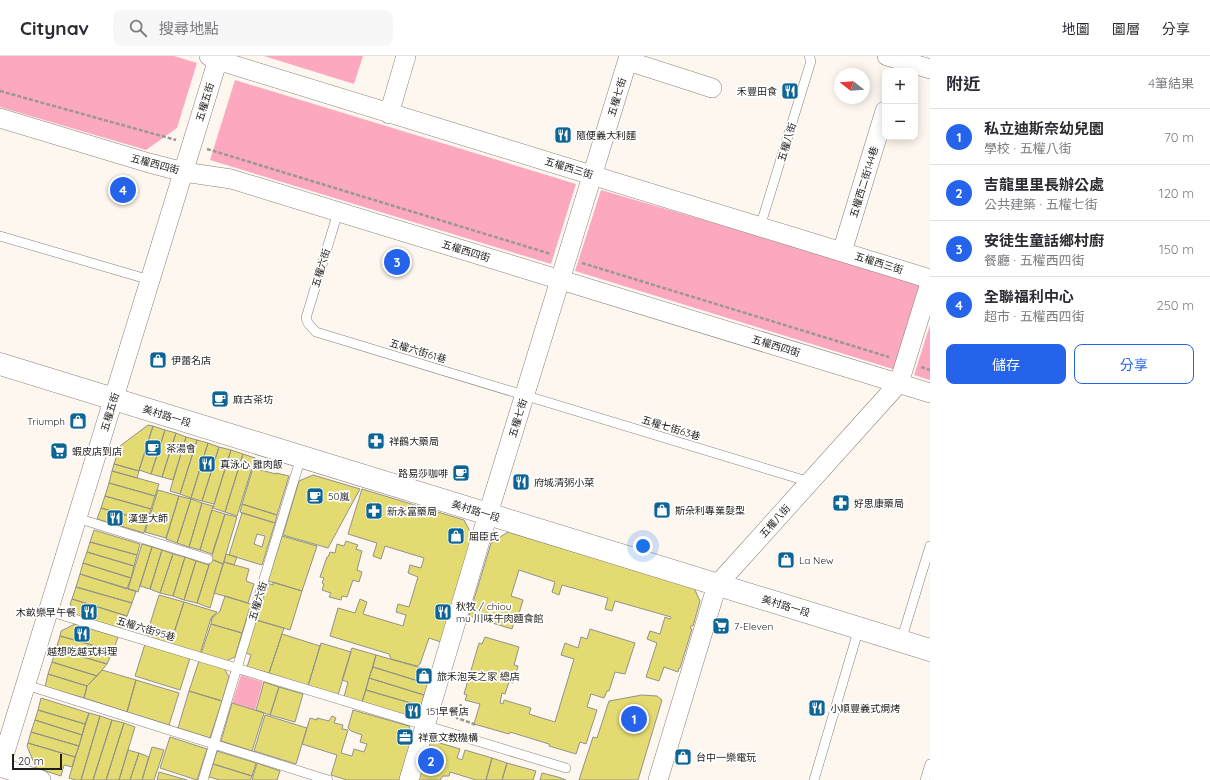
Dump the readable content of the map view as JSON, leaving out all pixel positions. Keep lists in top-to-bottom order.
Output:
{
  "streets": {
    "street": [
      "五權七街",
      "五權五街",
      "五權八街",
      "五權西四街",
      "五權西三街",
      "五權西二街144巷",
      "美村路一段"
    ],
    "lane": [
      "五權六街",
      "五權六街61巷",
      "五權七街63巷",
      "五權六街95巷"
    ]
  },
  "crossings": [
    ["五權七街", "五權西四街"],
    ["五權七街", "五權西三街"],
    ["五權七街", "五權六街61巷"],
    ["五權七街", "美村路一段"],
    ["五權七街", "五權七街63巷"],
    ["五權七街", "五權六街95巷"],
    ["五權五街", "五權西四街"],
    ["五權五街", "五權西三街"],
    ["五權五街", "美村路一段"],
    ["五權五街", "五權六街95巷"],
    ["五權八街", "五權西四街"],
    ["五權八街", "五權西三街"],
    ["五權八街", "美村路一段"],
    ["五權八街", "五權七街63巷"],
    ["五權西四街", "五權六街"],
    ["五權西三街", "五權西二街144巷"],
    ["五權六街", "五權六街61巷"],
    ["五權六街", "美村路一段"],
    ["五權六街", "五權六街95巷"],
    ["五權六街61巷", "五權七街63巷"]
  ],
  "places": {
    "restaurant": [
      "禾豐田食",
      "隨便義大利麵",
      "真泳心 雞肉飯",
      "府城清粥小菜",
      "漢堡大師",
      "木畝樂早午餐",
      "秋牧 / chiou mu 川味牛肉麵食館",
      "越想吃越式料理",
      "小順豐義式焗烤",
      "151早餐店"
    ],
    "shop": [
      "伊蕾名店",
      "Triumph",
      "斯朵利專業髮型",
      "屈臣氏",
      "La New",
      "旅禾泡芙之家 總店",
      "台中一樂電玩"
    ],
    "cafe": [
      "麻古茶坊",
      "茶湯會",
      "路易莎咖啡",
      "50嵐"
    ],
    "pharmacy": ["祥鶴大藥局", "好思康藥局", "新永富藥局"],
    "supermarket": ["蝦皮店到店", "7-Eleven"],
    "office": ["祥意文教機構"]
  },
  "scale_bar": "20 m",
  "north": "left",
  "page": {
    "header": "Citynav",
    "search": "搜尋地點",
    "nav": ["地圖", "圖層", "分享"],
    "heading": ["附近", "4筆結果"],
    "map_buttons": ["+", "−"],
    "list": [
      {
        "mark": "1",
        "name": "私立迪斯奈幼兒園",
        "note": "學校 · 五權八街",
        "value": "70 m"
      },
      {
        "mark": "2",
        "name": "吉龍里里長辦公處",
        "note": "公共建築 · 五權七街",
        "value": "120 m"
      },
      {
        "mark": "3",
        "name": "安徒生童話鄉村廚",
        "note": "餐廳 · 五權西四街",
        "value": "150 m"
      },
      {
        "mark": "4",
        "name": "全聯福利中心",
        "note": "超市 · 五權西四街",
        "value": "250 m"
      }
    ],
    "pins": [
      "4",
      "3",
      "1",
      "2"
    ],
    "buttons": ["儲存", "分享"],
    "scale": "20 m"
  }
}
